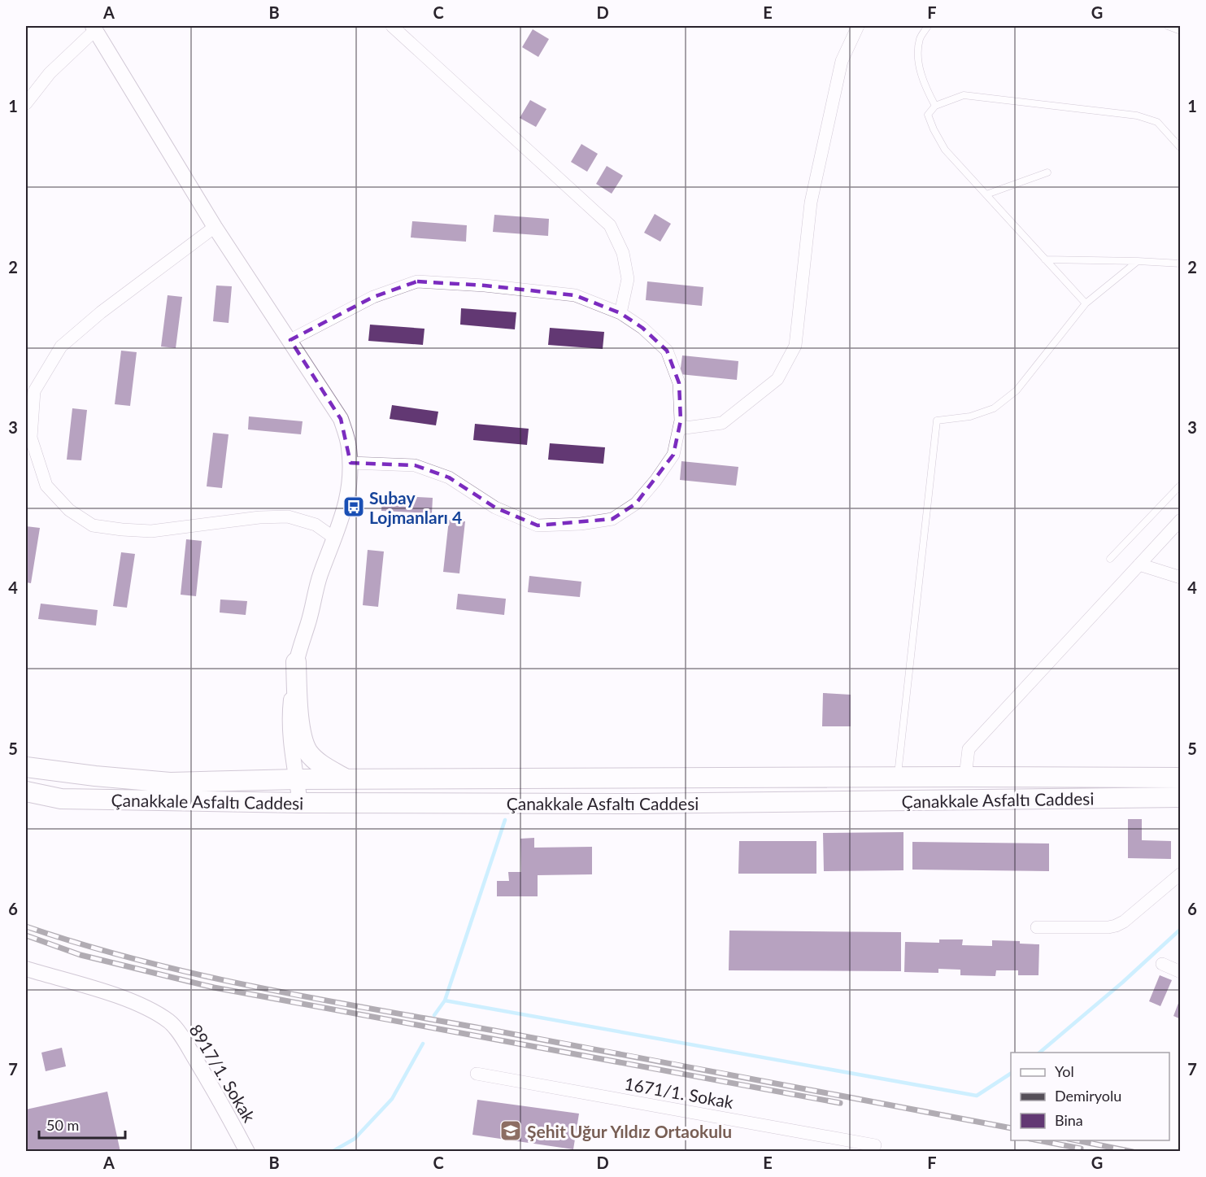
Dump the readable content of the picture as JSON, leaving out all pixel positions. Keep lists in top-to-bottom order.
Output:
{
  "streets": {
    "highway": ["Çanakkale Asfaltı Caddesi"],
    "street": ["8917/1. Sokak", "1671/1. Sokak"]
  },
  "places": {
    "bus stop": ["Subay Lojmanları 4"],
    "school or university": ["Şehit Uğur Yıldız Ortaokulu"]
  },
  "legend": ["Yol", "Demiryolu", "Bina"],
  "scale_bar": "50 m",
  "grid": {
    "columns": [
      "A",
      "B",
      "C",
      "D",
      "E",
      "F",
      "G"
    ],
    "rows": [
      "1",
      "2",
      "3",
      "4",
      "5",
      "6",
      "7"
    ]
  }
}
